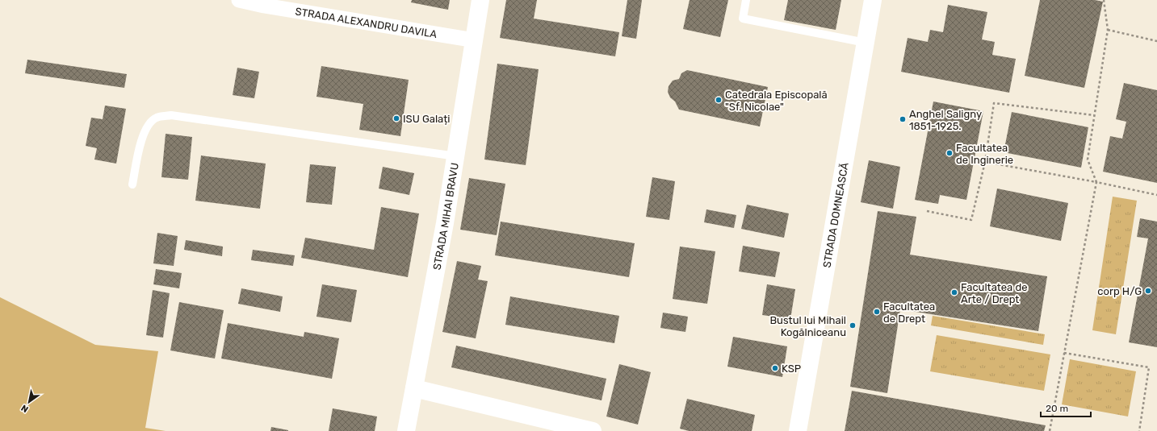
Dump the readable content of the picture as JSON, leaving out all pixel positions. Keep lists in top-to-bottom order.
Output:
{
  "streets": {
    "street": ["STRADA ALEXANDRU DAVILA", "STRADA MIHAI BRAVU", "STRADA DOMNEASCĂ"]
  },
  "crossings": [
    ["STRADA ALEXANDRU DAVILA", "STRADA MIHAI BRAVU"]
  ],
  "places": [
    "Catedrala Episcopală \"Sf. Nicolae\"",
    "ISU Galați",
    "Anghel Saligny 1851-1925.",
    "Facultatea de Inginerie",
    "corp H/G",
    "Facultatea de Arte / Drept",
    "Facultatea de Drept",
    "Bustul lui Mihail Kogălniceanu",
    "KSP"
  ],
  "scale_bar": "20 m",
  "north": "bottom left"
}
